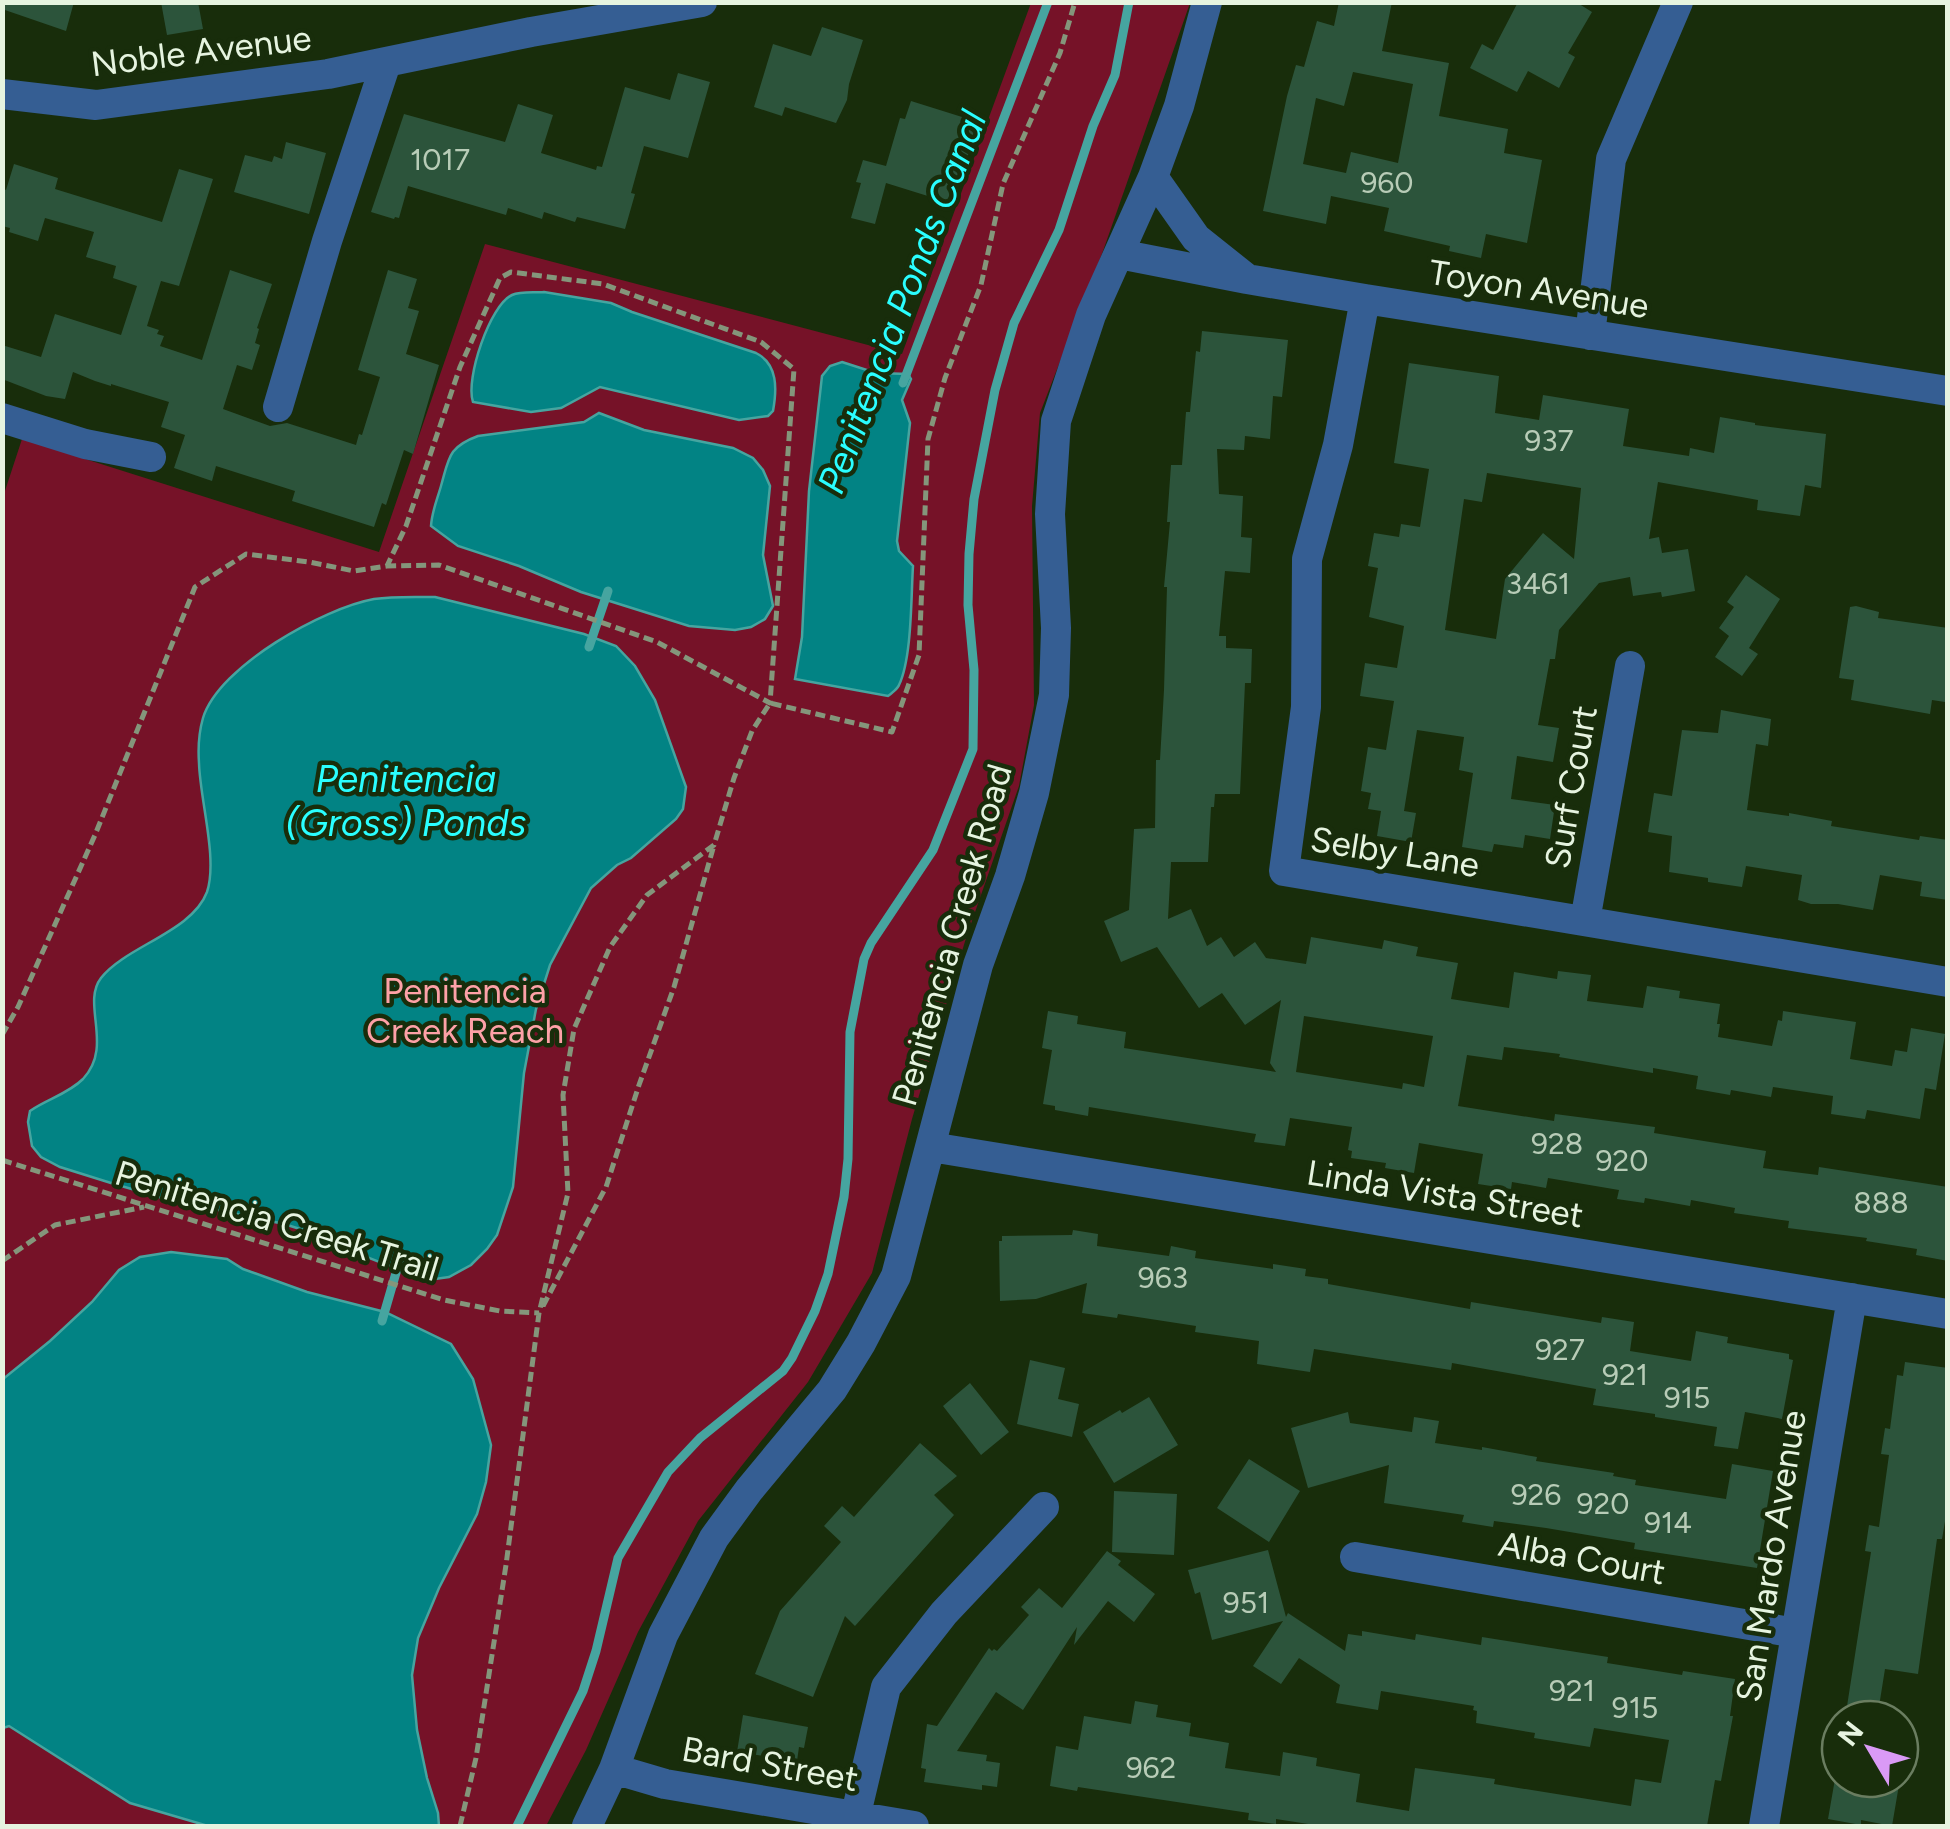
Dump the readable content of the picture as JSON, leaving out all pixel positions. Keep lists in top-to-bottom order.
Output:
{
  "streets": {
    "street": [
      "Noble Avenue",
      "Toyon Avenue",
      "Surf Court",
      "Selby Lane",
      "Penitencia Creek Road",
      "Linda Vista Street",
      "San Mardo Avenue",
      "Alba Court",
      "Bard Street"
    ],
    "path": ["Penitencia Creek Trail"]
  },
  "crossings": [
    ["Toyon Avenue", "Selby Lane"],
    ["Toyon Avenue", "Penitencia Creek Road"],
    ["Surf Court", "Selby Lane"],
    ["Penitencia Creek Road", "Linda Vista Street"],
    ["Penitencia Creek Road", "Bard Street"],
    ["Linda Vista Street", "San Mardo Avenue"],
    ["San Mardo Avenue", "Alba Court"]
  ],
  "water": ["Penitencia Ponds Canal", "Penitencia (Gross) Ponds"],
  "parks": ["Penitencia Creek Reach"],
  "house_numbers": [
    "1017",
    "960",
    "937",
    "3461",
    "928",
    "920",
    "888",
    "963",
    "927",
    "921",
    "915",
    "926",
    "920",
    "914",
    "951",
    "921",
    "915",
    "962"
  ],
  "north": "top left"
}
